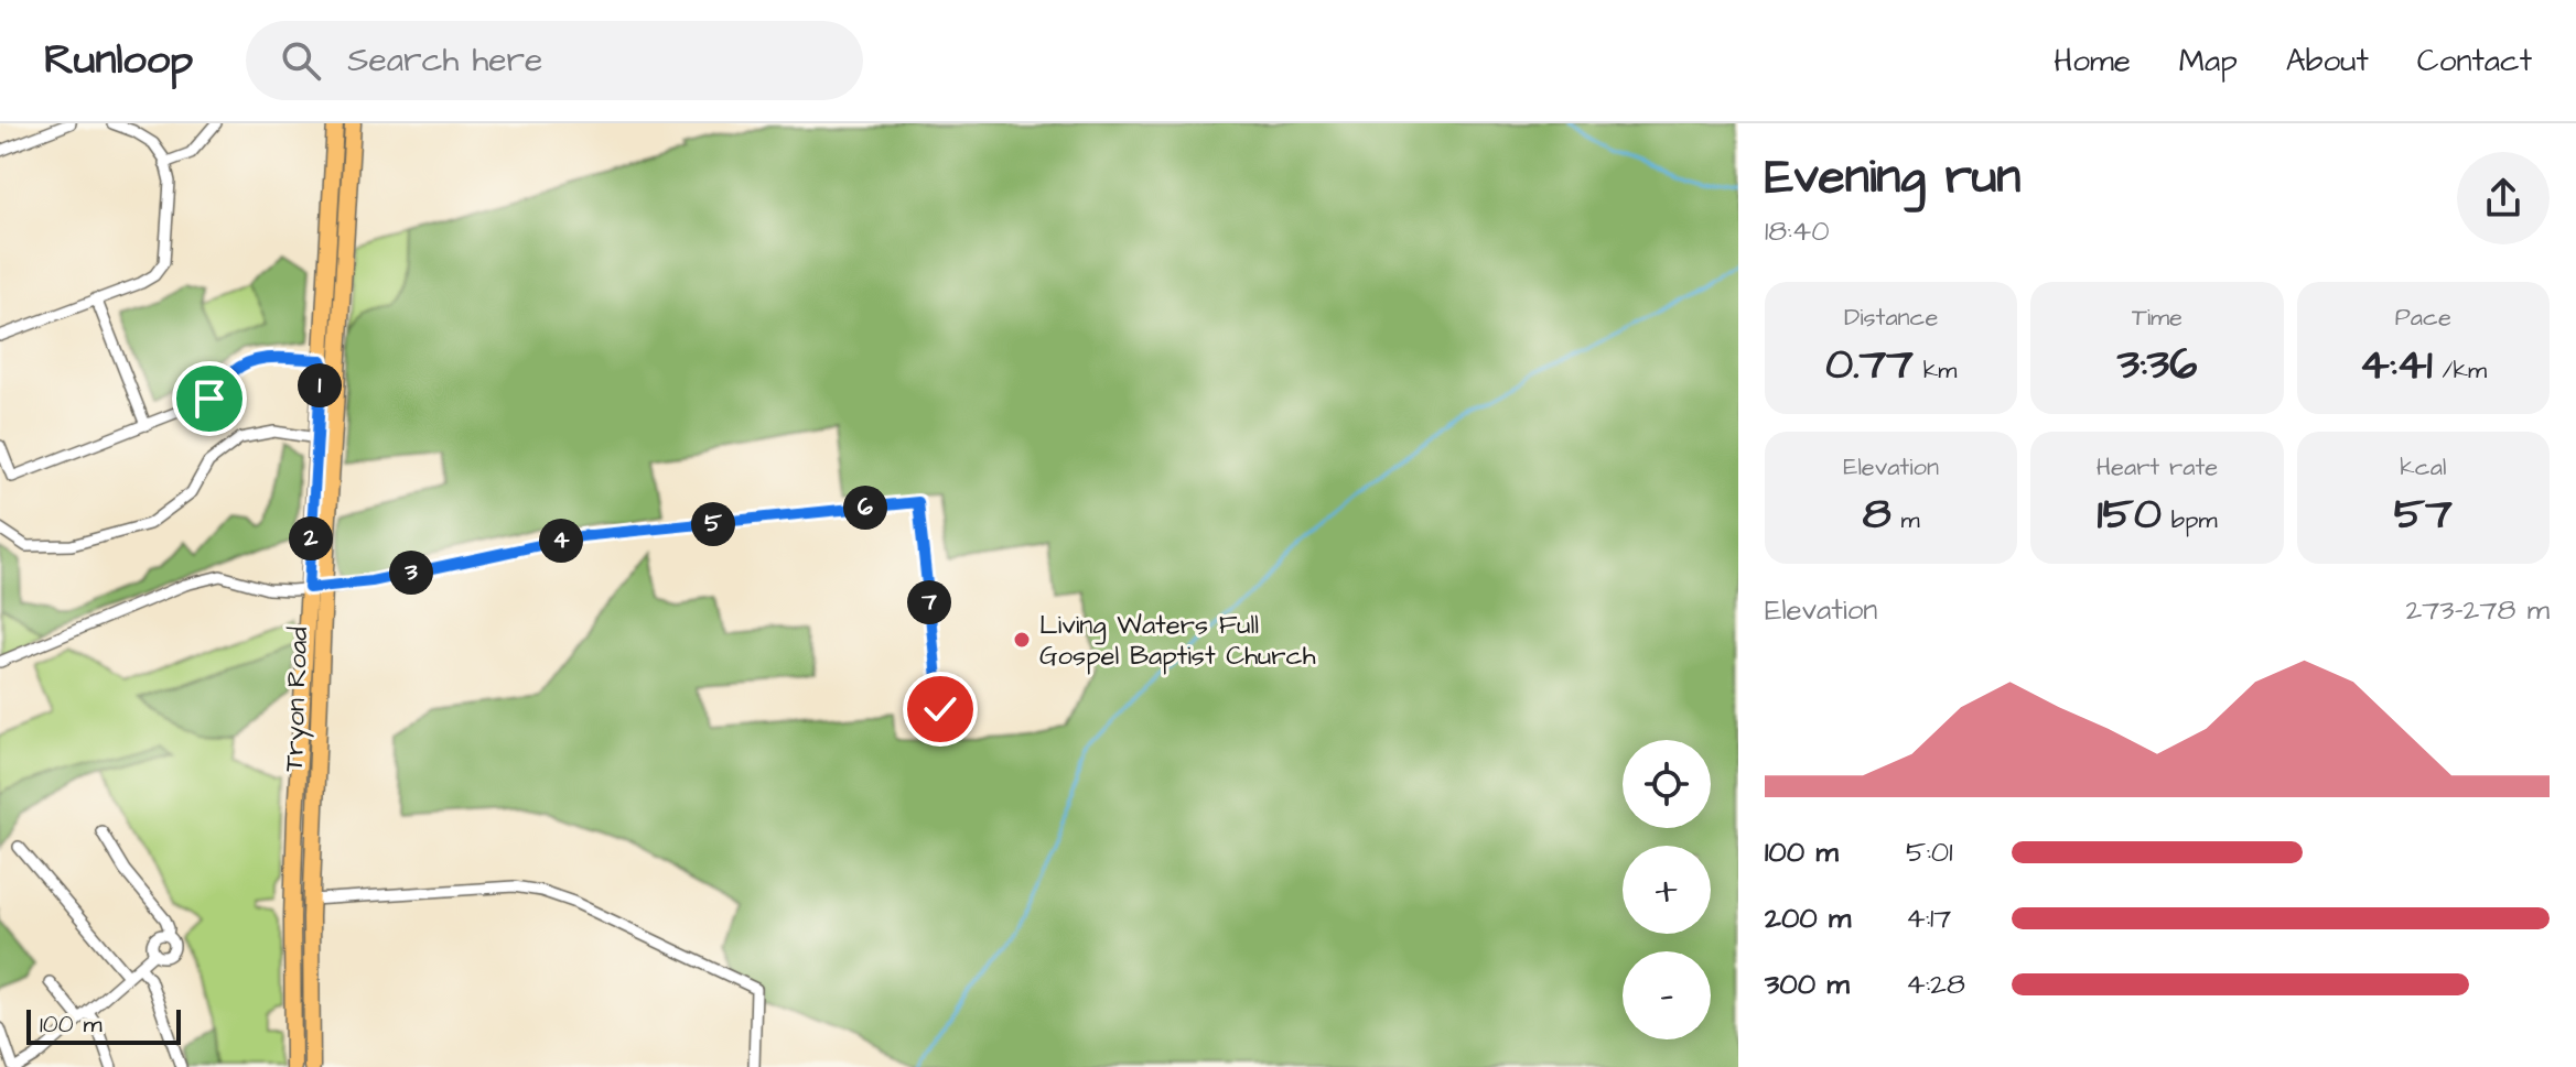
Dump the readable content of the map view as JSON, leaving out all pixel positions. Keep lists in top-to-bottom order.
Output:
{
  "streets": {
    "main road": ["Tryon Road"]
  },
  "places": ["Living Waters Full Gospel Baptist Church"],
  "scale_bar": "100 m",
  "page": {
    "header": "Runloop",
    "search": "Search here",
    "nav": [
      "Home",
      "Map",
      "About",
      "Contact"
    ],
    "heading": ["Evening run", "18:40"],
    "stats": [
      ["Distance", "0.77 km"],
      ["Time", "3:36"],
      ["Pace", "4:41 /km"],
      ["Elevation", "8 m"],
      ["Heart rate", "150 bpm"],
      ["kcal", "57"]
    ],
    "pins": [
      "1",
      "6",
      "5",
      "2",
      "4",
      "3",
      "7"
    ],
    "chart": ["Elevation", "273–278 m"],
    "map_buttons": ["+", "−"],
    "list": [
      {
        "name": "100 m",
        "note": "5:01"
      },
      {
        "name": "200 m",
        "note": "4:17"
      },
      {
        "name": "300 m",
        "note": "4:28"
      }
    ],
    "scale": "100 m"
  }
}
